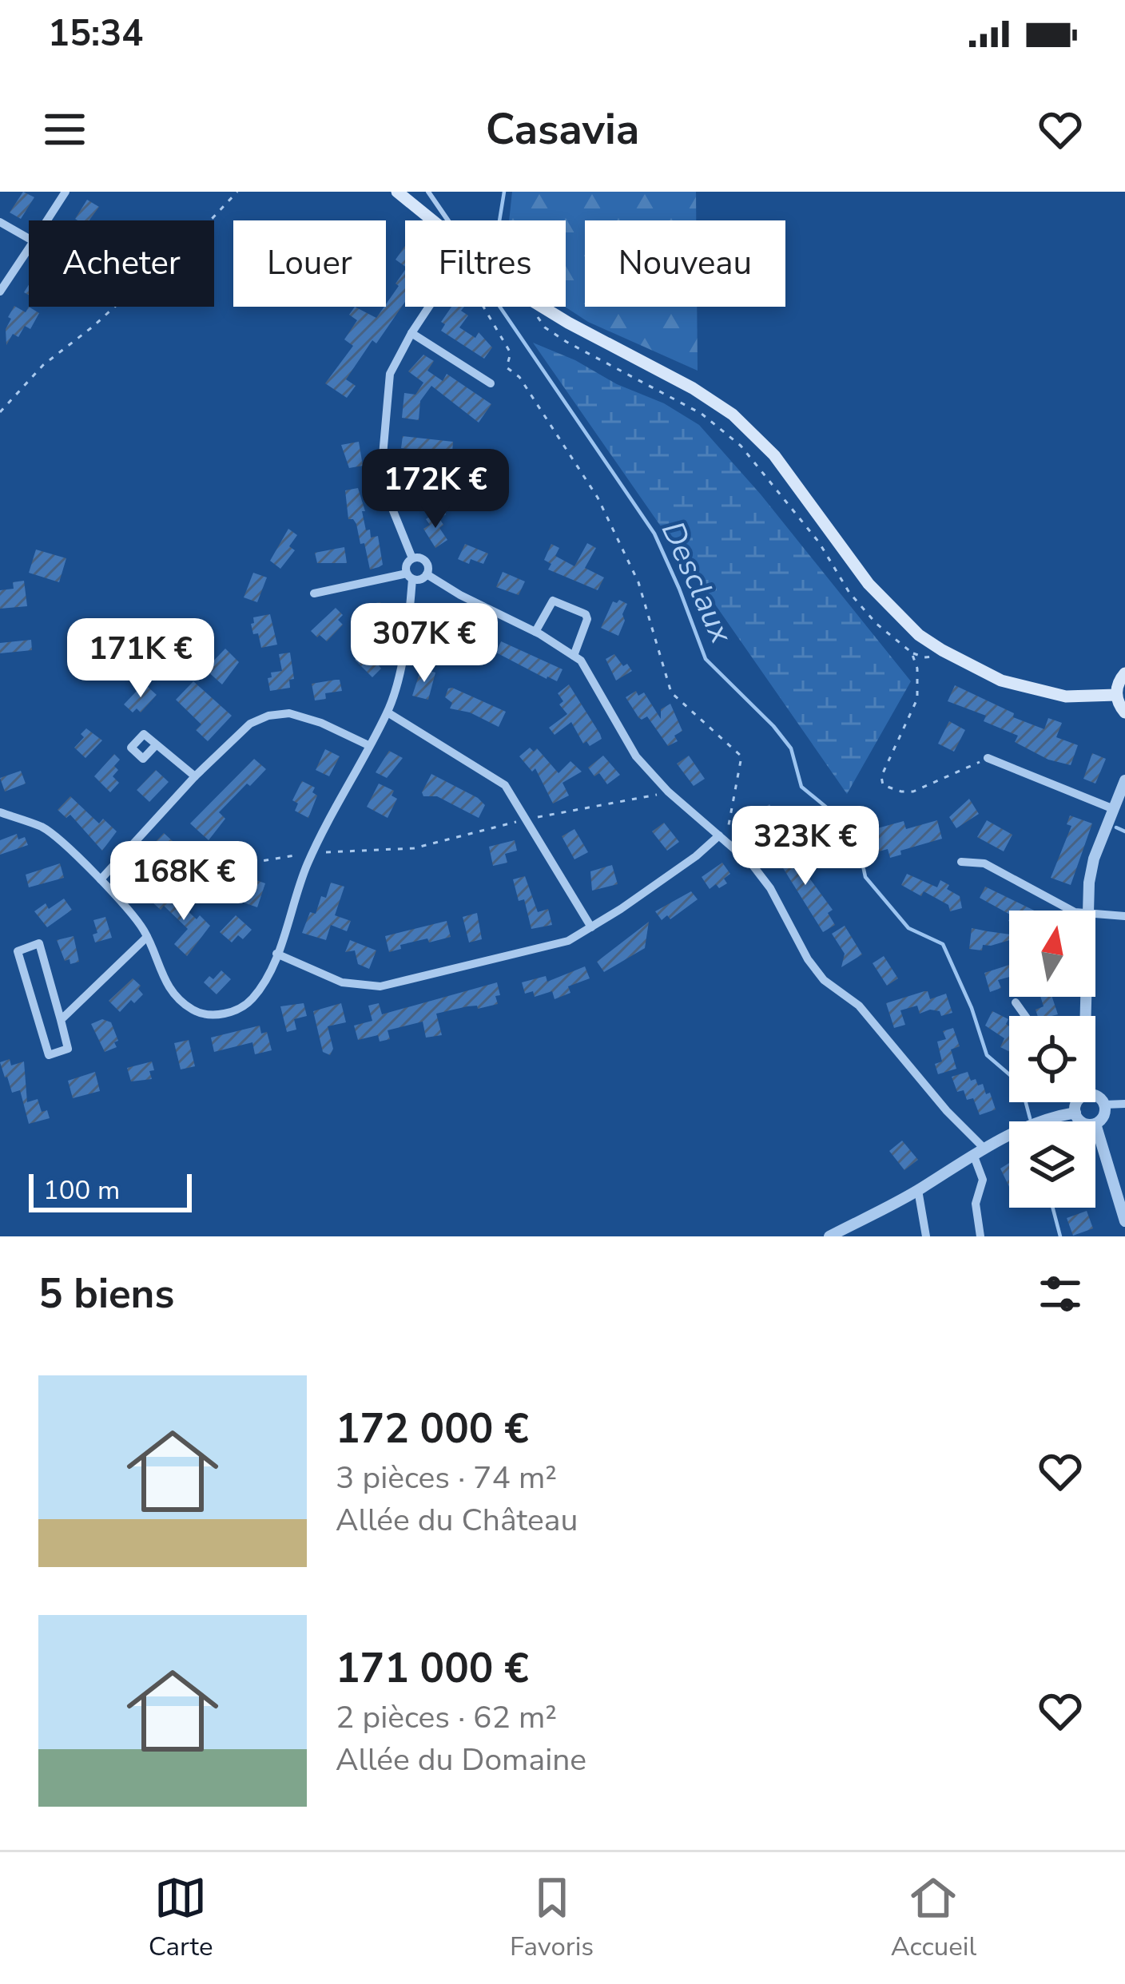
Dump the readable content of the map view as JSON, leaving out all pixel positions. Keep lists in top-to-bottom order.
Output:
{
  "water": ["Desclaux"],
  "scale_bar": "100 m",
  "north": "top",
  "page": {
    "status": "15:34",
    "header": "Casavia",
    "chip": [
      "Acheter",
      "Louer",
      "Filtres",
      "Nouveau"
    ],
    "price": [
      "172K €",
      "307K €",
      "171K €",
      "323K €",
      "168K €"
    ],
    "scale": "100 m",
    "heading": "5 biens",
    "list": [
      {
        "name": "172 000 €",
        "note": "3 pièces · 74 m² · Allée du Château"
      },
      {
        "name": "171 000 €",
        "note": "2 pièces · 62 m² · Allée du Domaine"
      }
    ],
    "tabs": ["Carte", "Favoris", "Accueil"]
  }
}
